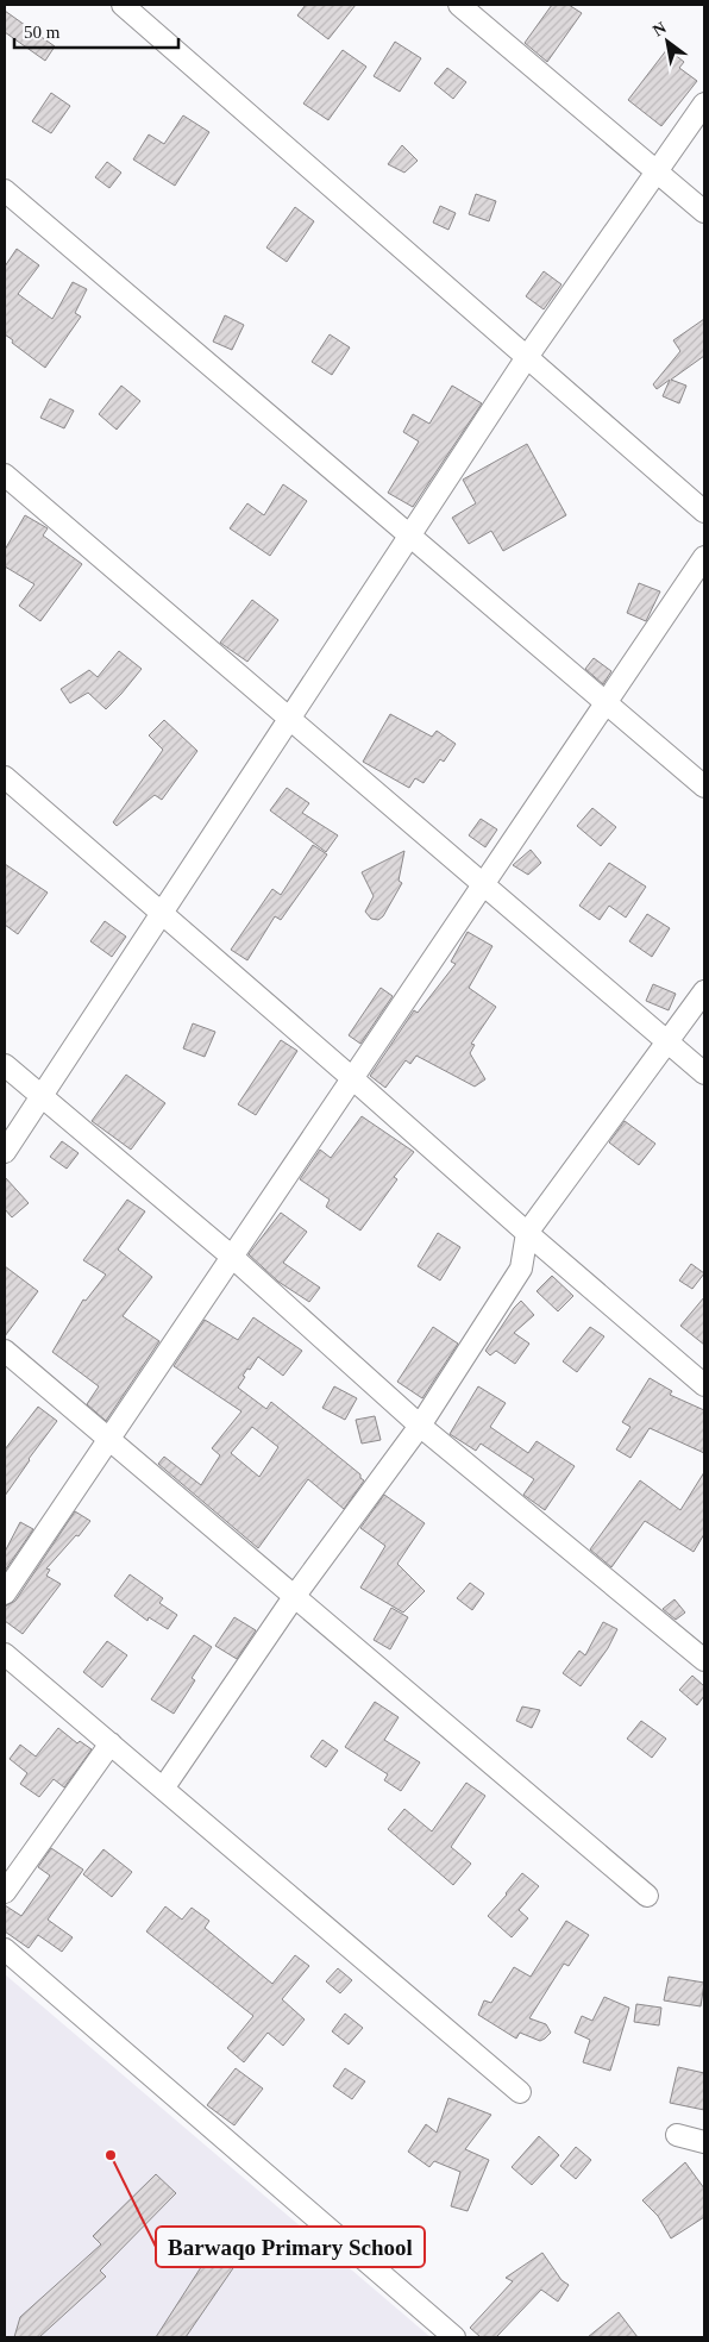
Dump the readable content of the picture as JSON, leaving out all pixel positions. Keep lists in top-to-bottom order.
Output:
{
  "places": ["Barwaqo Primary School"],
  "scale_bar": "50 m",
  "north": "top left"
}
